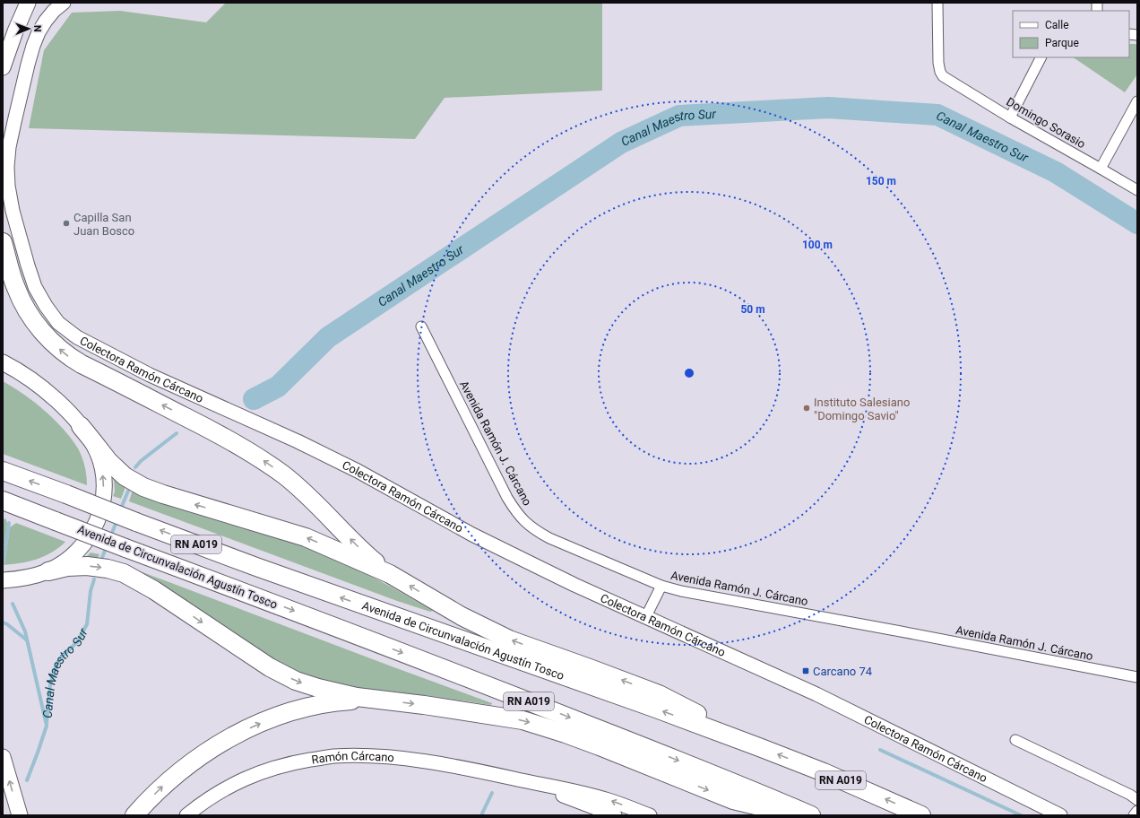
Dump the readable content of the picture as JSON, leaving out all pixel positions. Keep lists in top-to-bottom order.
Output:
{
  "streets": {
    "highway": ["RN A019", "Avenida de Circunvalación Agustín Tosco"],
    "main road": ["Colectora Ramón Cárcano", "Ramón Cárcano"],
    "street": ["Domingo Sorasio", "Avenida Ramón J. Cárcano"]
  },
  "water": ["Canal Maestro Sur"],
  "places": {
    "other": ["Capilla San Juan Bosco", "Instituto Salesiano \"Domingo Savio\""],
    "transit": ["Carcano 74"]
  },
  "legend": ["Calle", "Parque"],
  "north": "right",
  "rings": ["150 m", "100 m", "50 m"]
}
